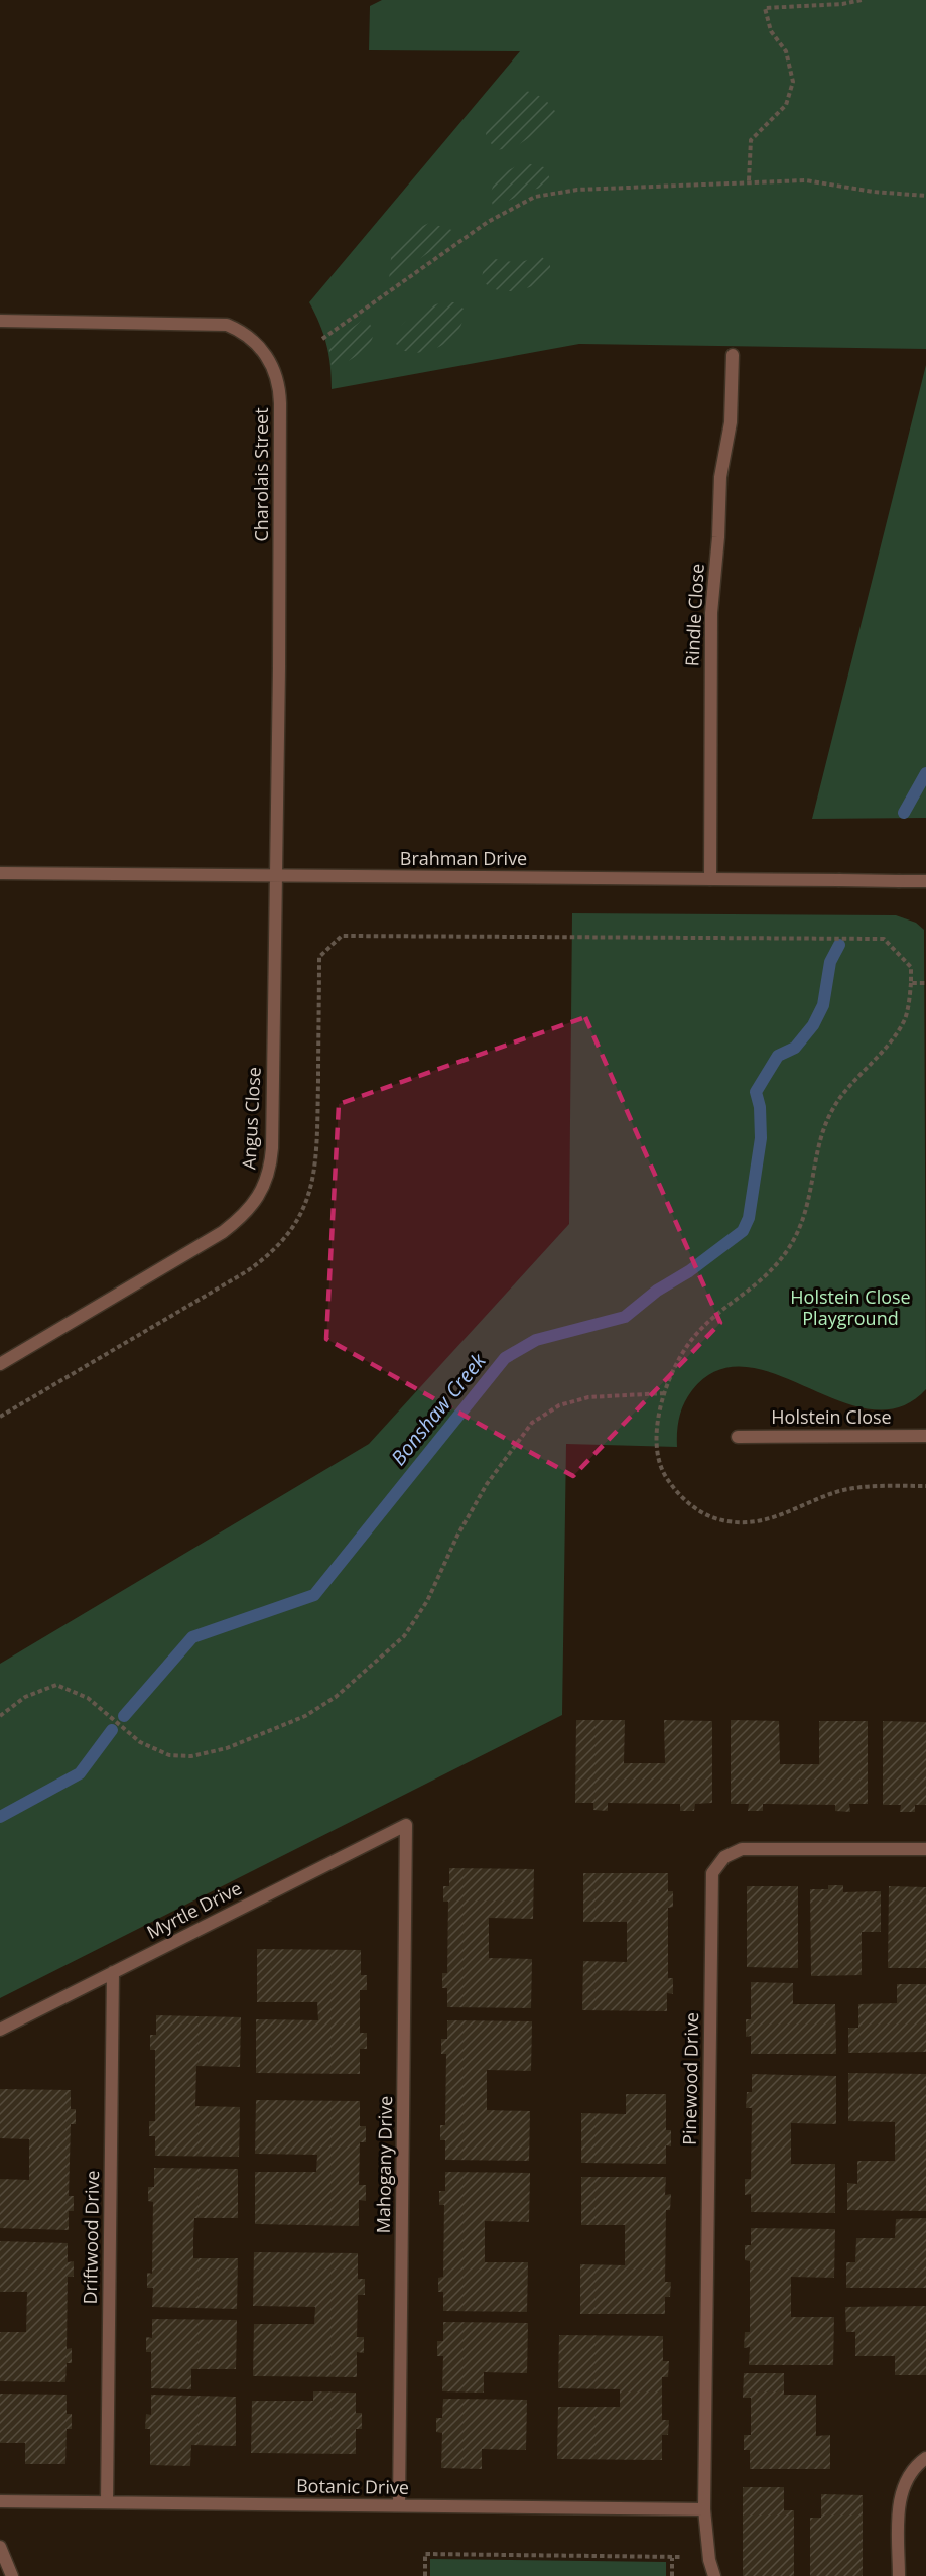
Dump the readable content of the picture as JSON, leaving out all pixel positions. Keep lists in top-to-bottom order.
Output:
{
  "streets": {
    "street": [
      "Charolais Street",
      "Rindle Close",
      "Brahman Drive",
      "Angus Close",
      "Holstein Close",
      "Myrtle Drive",
      "Pinewood Drive",
      "Mahogany Drive",
      "Driftwood Drive",
      "Botanic Drive"
    ]
  },
  "crossings": [
    ["Charolais Street", "Brahman Drive"],
    ["Charolais Street", "Angus Close"],
    ["Rindle Close", "Brahman Drive"],
    ["Brahman Drive", "Angus Close"],
    ["Myrtle Drive", "Mahogany Drive"],
    ["Myrtle Drive", "Driftwood Drive"],
    ["Pinewood Drive", "Botanic Drive"],
    ["Mahogany Drive", "Botanic Drive"],
    ["Driftwood Drive", "Botanic Drive"]
  ],
  "water": ["Bonshaw Creek"],
  "parks": ["Holstein Close Playground"]
}
